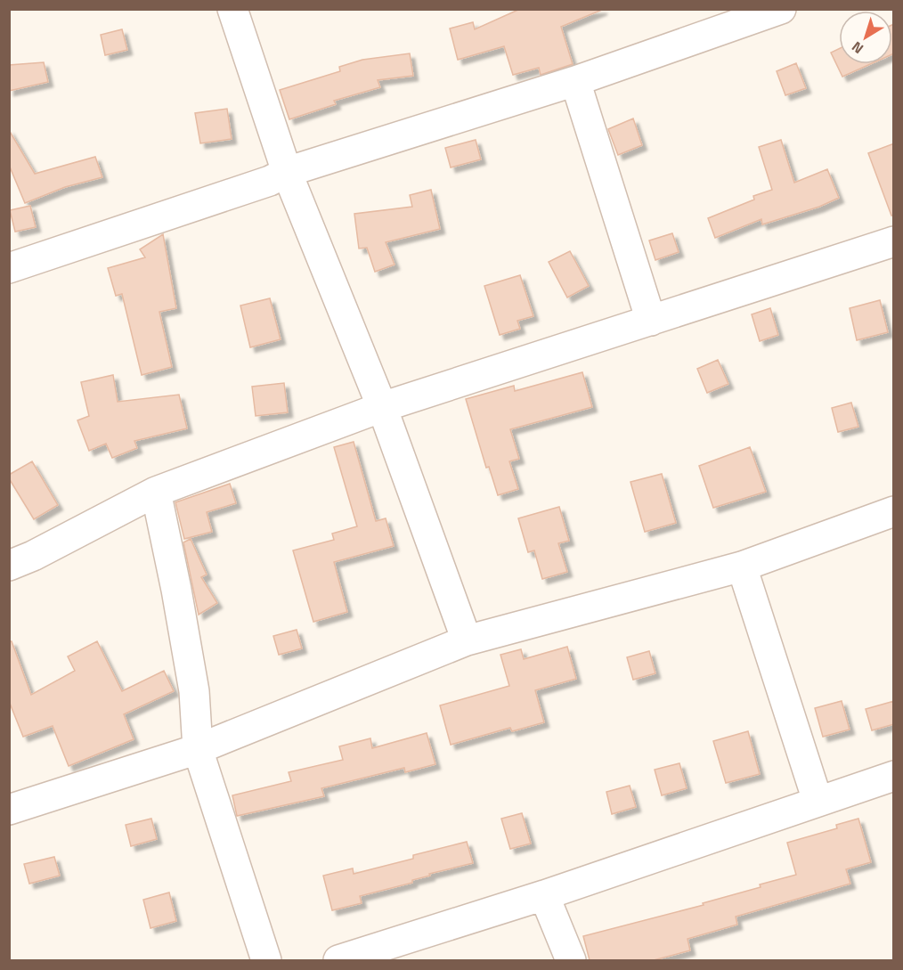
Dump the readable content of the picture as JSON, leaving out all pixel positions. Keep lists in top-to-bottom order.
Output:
{
  "north": "bottom left"
}
